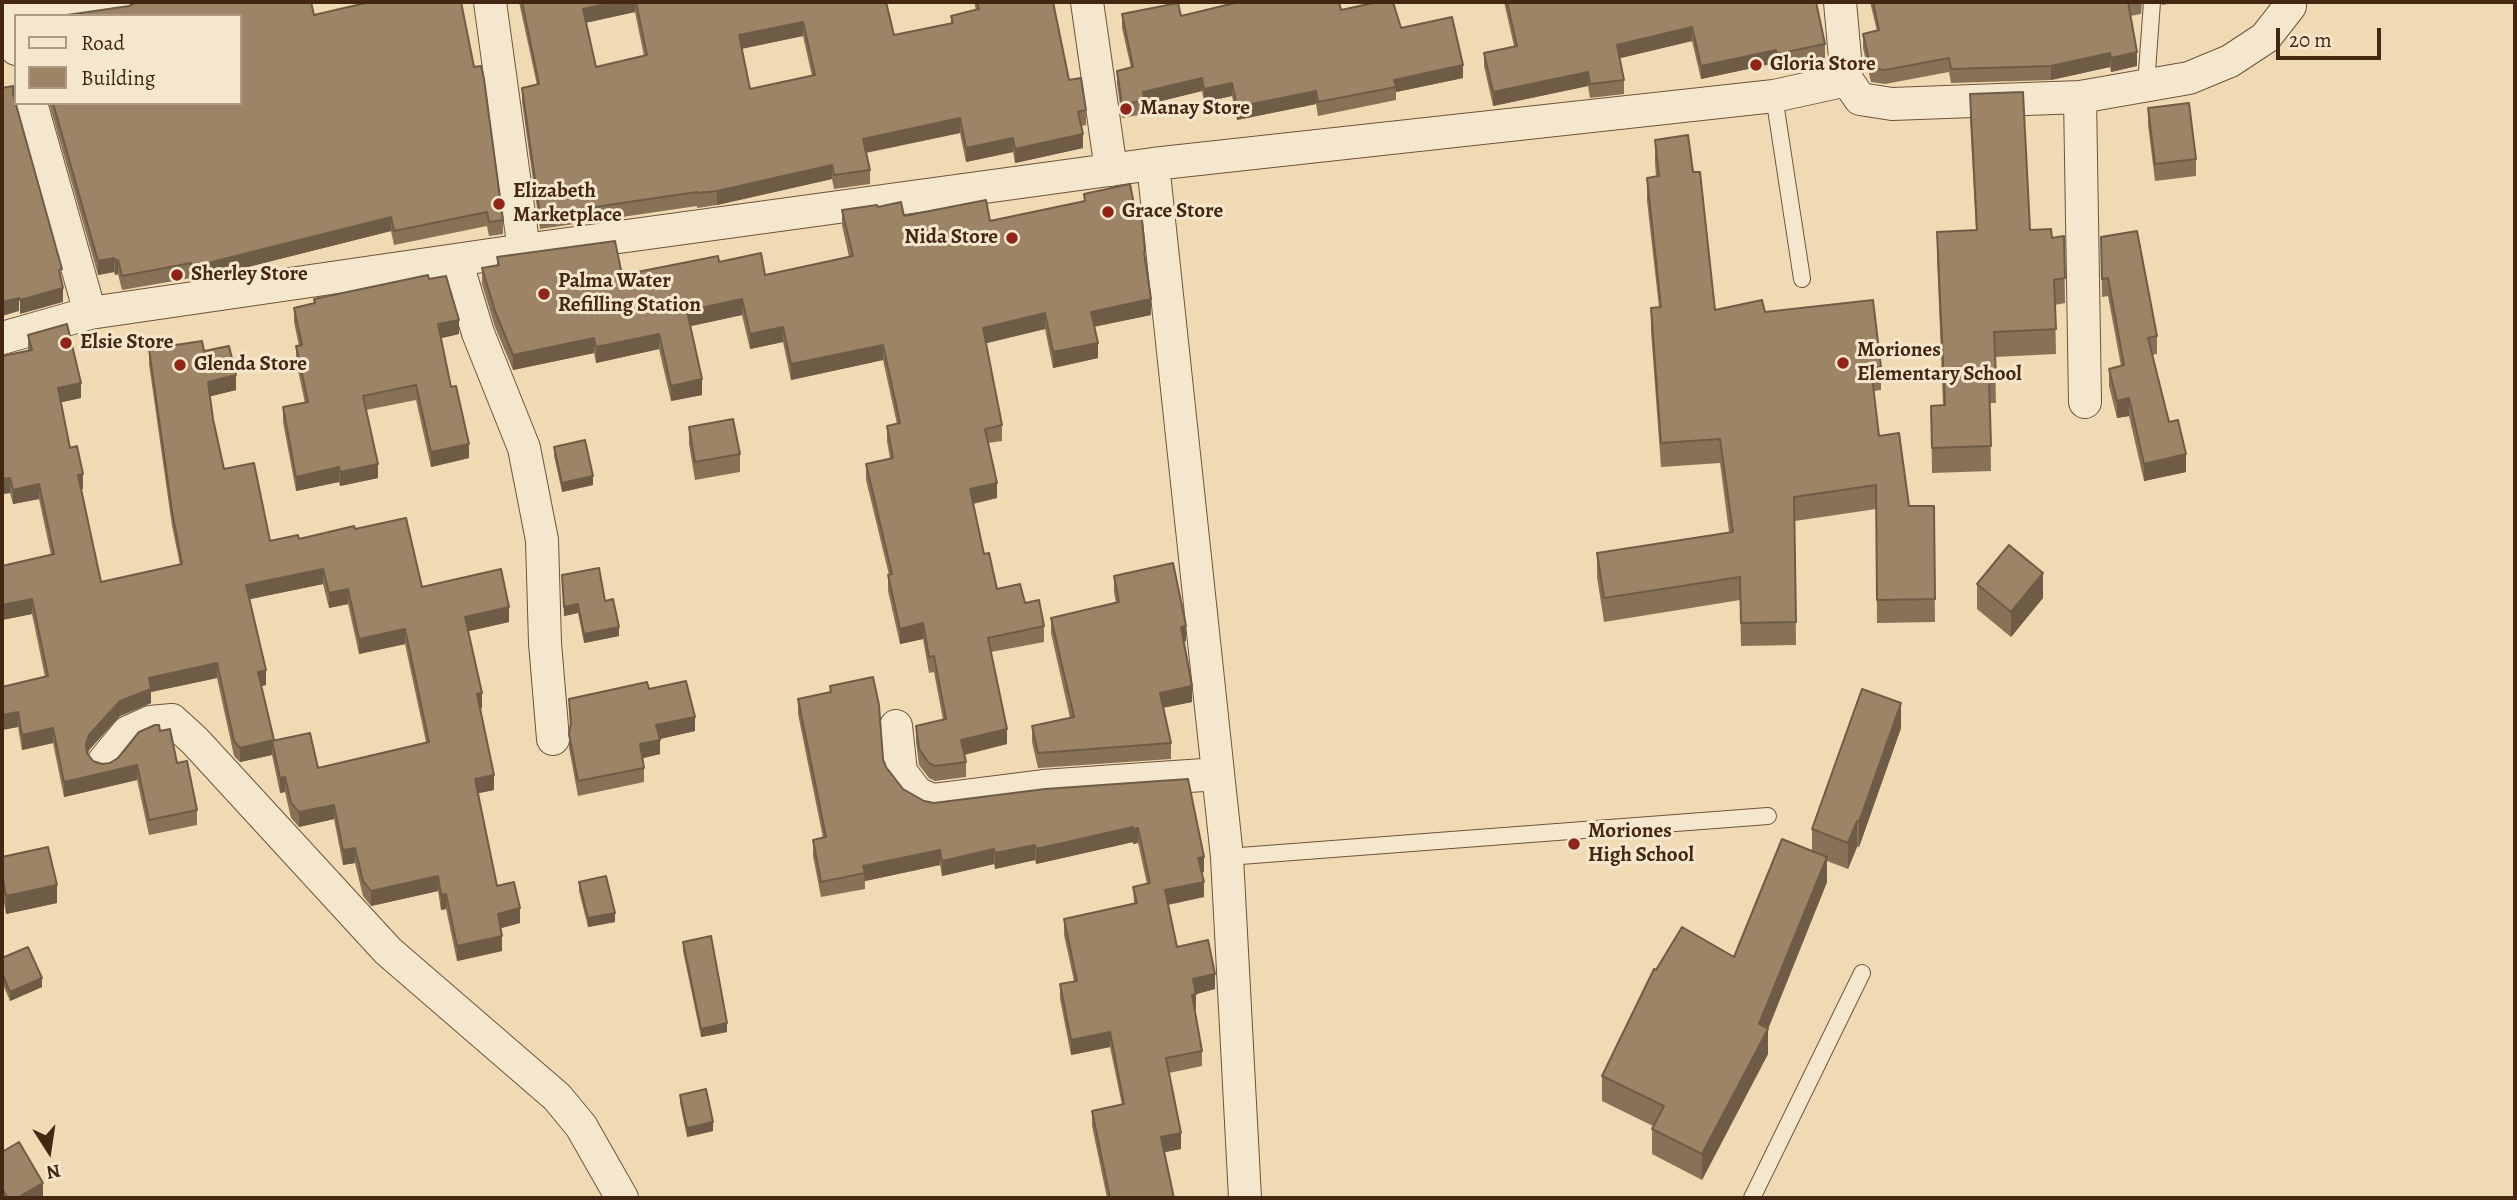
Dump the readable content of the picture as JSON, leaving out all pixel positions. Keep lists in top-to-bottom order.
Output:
{
  "places": [
    "Gloria Store",
    "Manay Store",
    "Elizabeth Marketplace",
    "Grace Store",
    "Nida Store",
    "Sherley Store",
    "Palma Water Refilling Station",
    "Elsie Store",
    "Moriones Elementary School",
    "Glenda Store",
    "Moriones High School"
  ],
  "legend": ["Road", "Building"],
  "scale_bar": "20 m",
  "north": "bottom"
}
